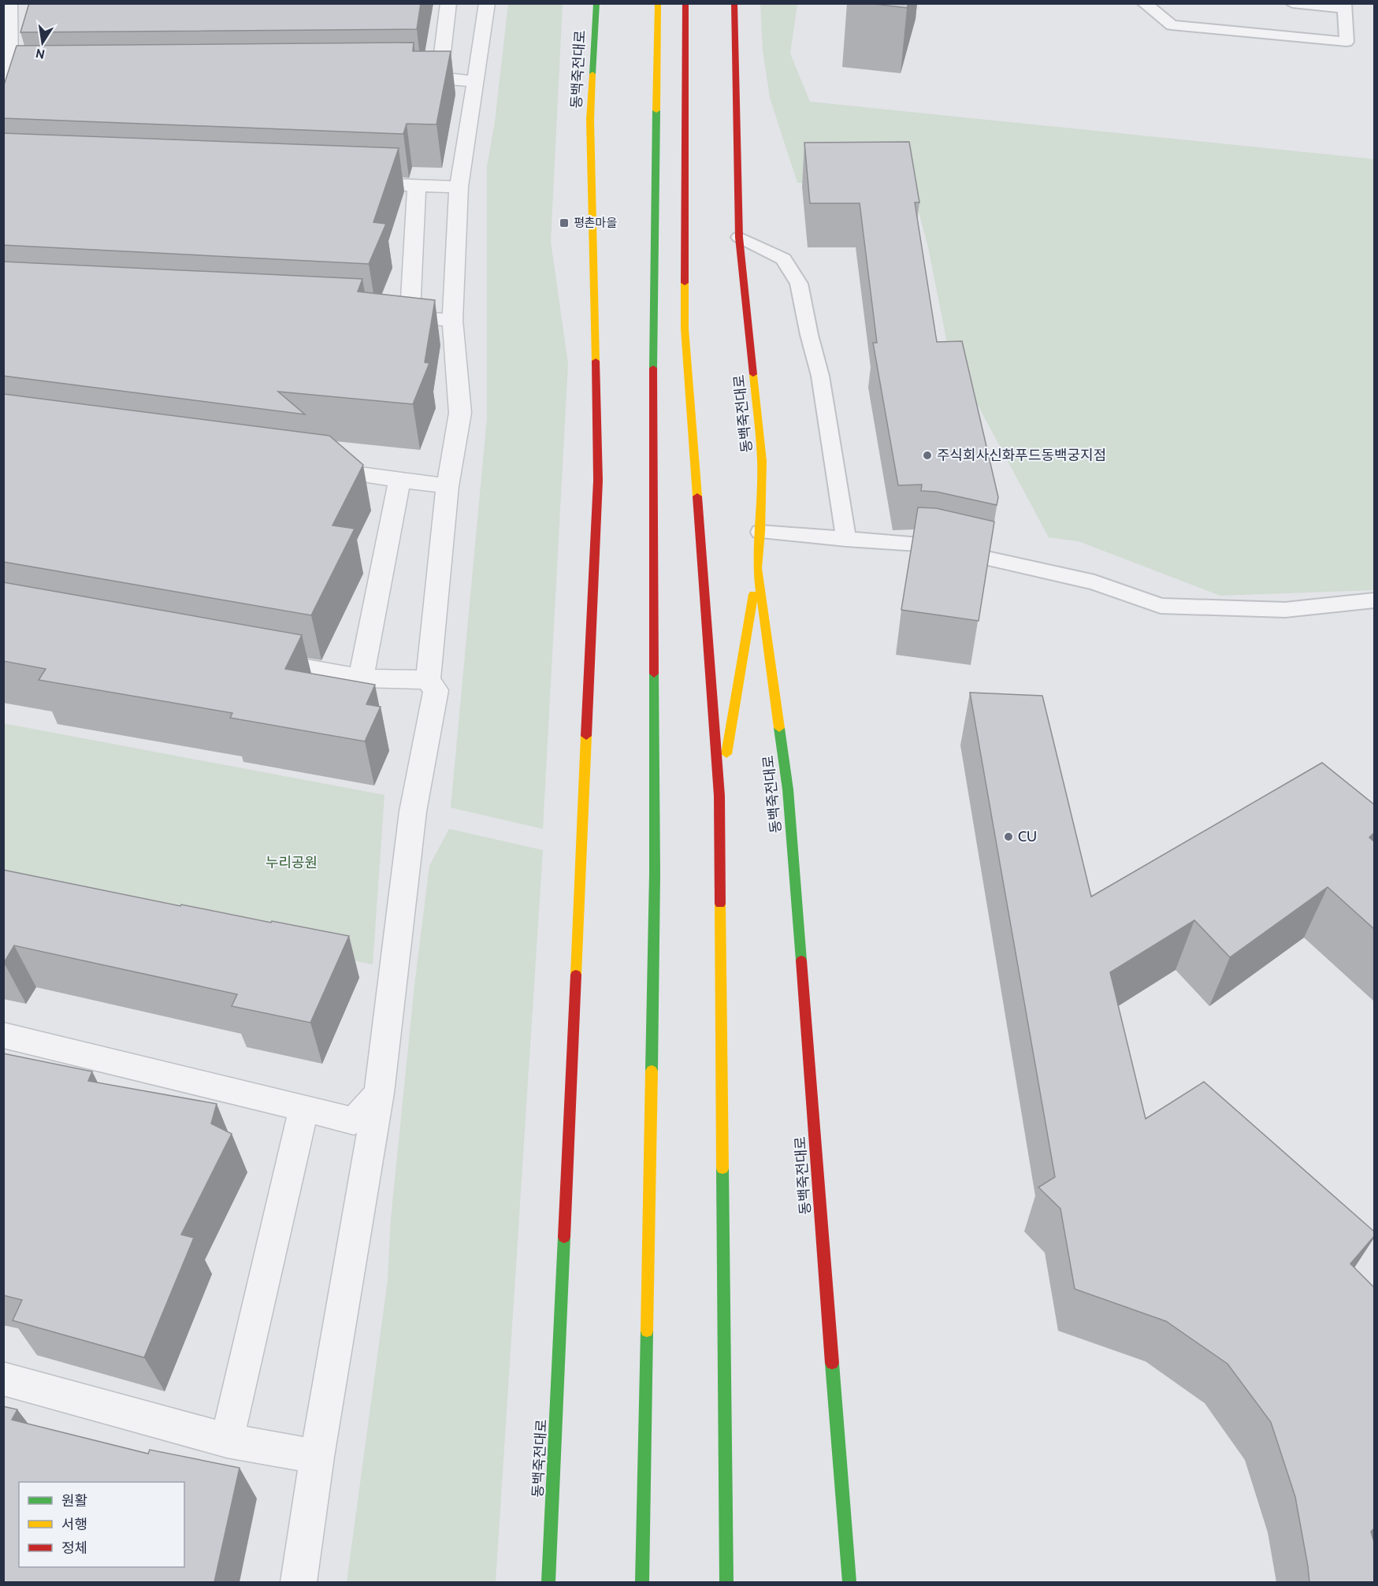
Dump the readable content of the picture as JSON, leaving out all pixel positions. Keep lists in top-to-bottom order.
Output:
{
  "streets": {
    "main road": ["동백죽전대로"]
  },
  "parks": ["누리공원"],
  "places": {
    "transit": ["평촌마을"],
    "other": ["주식회사신화푸드동백궁지점", "CU"]
  },
  "legend": ["원활", "서행", "정체"],
  "north": "bottom"
}
